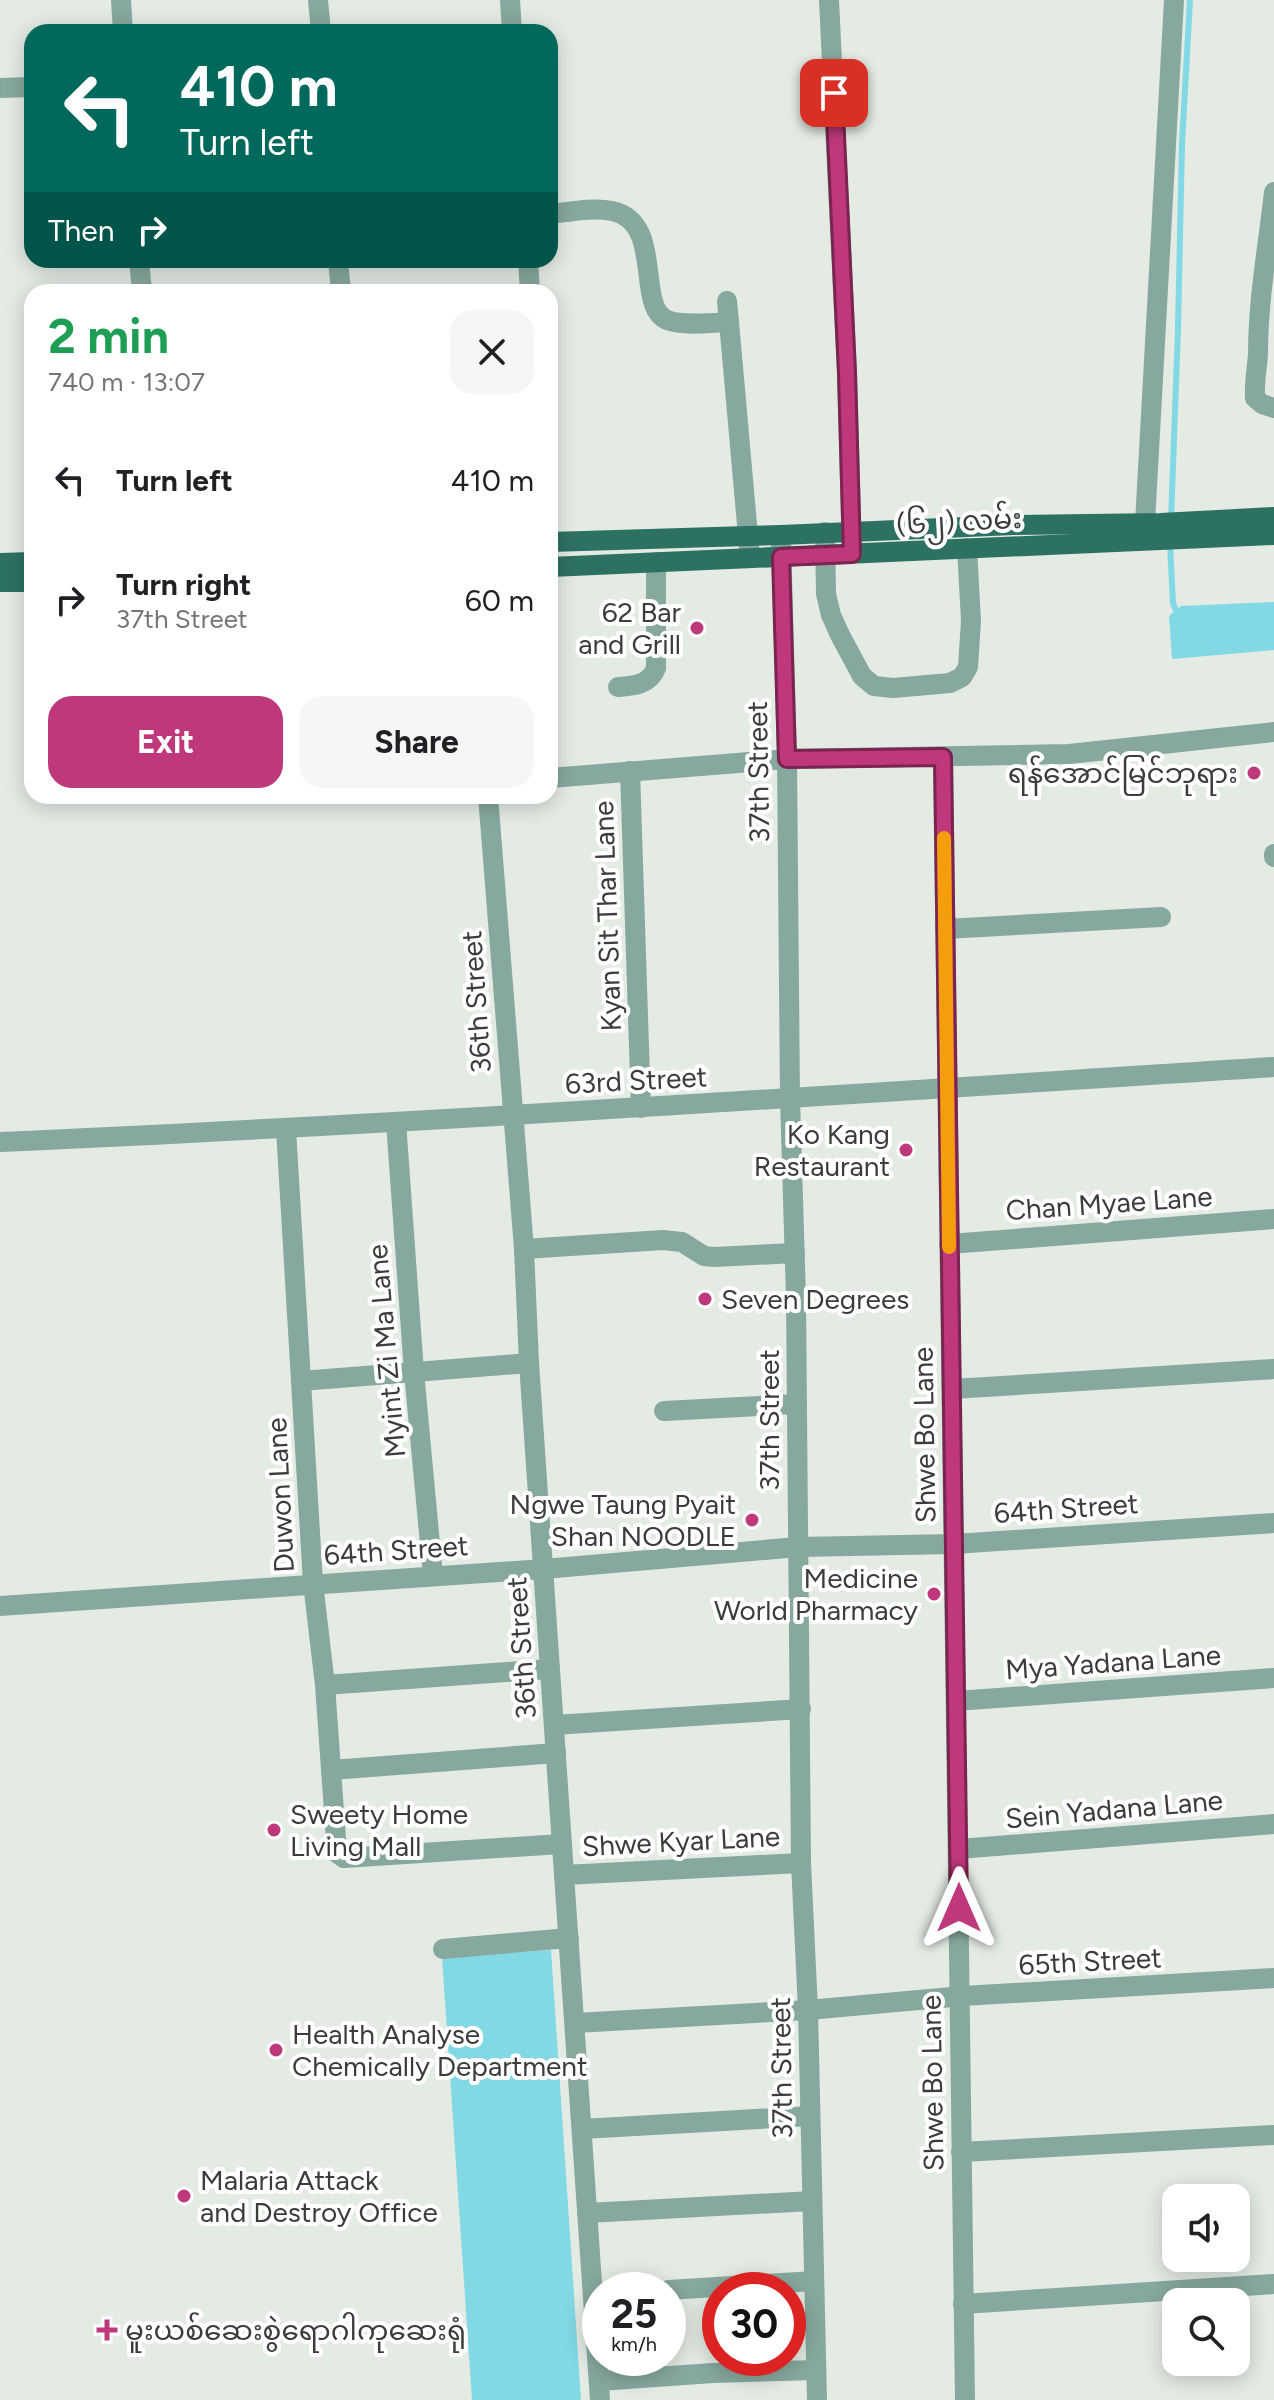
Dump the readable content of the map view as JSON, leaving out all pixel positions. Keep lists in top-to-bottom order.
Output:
{
  "streets": {
    "main road": ["(၆၂) လမ်း"],
    "street": [
      "37th Street",
      "Kyan Sit Thar Lane",
      "36th Street",
      "63rd Street",
      "Chan Myae Lane",
      "Myint Zi Ma Lane",
      "Shwe Bo Lane",
      "Duwon Lane",
      "64th Street",
      "Mya Yadana Lane",
      "Sein Yadana Lane",
      "Shwe Kyar Lane",
      "65th Street"
    ]
  },
  "crossings": [
    ["(၆၂) လမ်း", "37th Street"],
    ["37th Street", "63rd Street"],
    ["37th Street", "64th Street"],
    ["37th Street", "Shwe Kyar Lane"],
    ["37th Street", "65th Street"],
    ["Kyan Sit Thar Lane", "63rd Street"],
    ["36th Street", "63rd Street"],
    ["36th Street", "Duwon Lane"],
    ["36th Street", "64th Street"],
    ["36th Street", "Shwe Kyar Lane"],
    ["36th Street", "65th Street"],
    ["63rd Street", "Myint Zi Ma Lane"],
    ["63rd Street", "Shwe Bo Lane"],
    ["63rd Street", "Duwon Lane"],
    ["Chan Myae Lane", "Shwe Bo Lane"],
    ["Myint Zi Ma Lane", "64th Street"],
    ["Shwe Bo Lane", "64th Street"],
    ["Shwe Bo Lane", "Mya Yadana Lane"],
    ["Shwe Bo Lane", "Sein Yadana Lane"],
    ["Shwe Bo Lane", "65th Street"],
    ["Duwon Lane", "64th Street"]
  ],
  "places": {
    "other": [
      "62 Bar and Grill",
      "ရန်အောင်မြင်ဘုရား",
      "Ko Kang Restaurant",
      "Seven Degrees",
      "Ngwe Taung Pyait Shan NOODLE",
      "Medicine World Pharmacy",
      "Sweety Home Living Mall",
      "Health Analyse Chemically Department",
      "Malaria Attack and Destroy Office"
    ],
    "health": ["မူးယစ်ဆေးစွဲရောဂါကုဆေးရုံ"]
  },
  "page": {
    "turn": ["410 m", "Turn left"],
    "then": "Then",
    "heading": ["2 min", "740 m · 13:07"],
    "list": [
      {
        "name": "Turn left",
        "value": "410 m"
      },
      {
        "name": "Turn right",
        "note": "37th Street",
        "value": "60 m"
      }
    ],
    "buttons": ["Exit", "Share"],
    "speed": "25 km/h",
    "limit": "30"
  }
}
